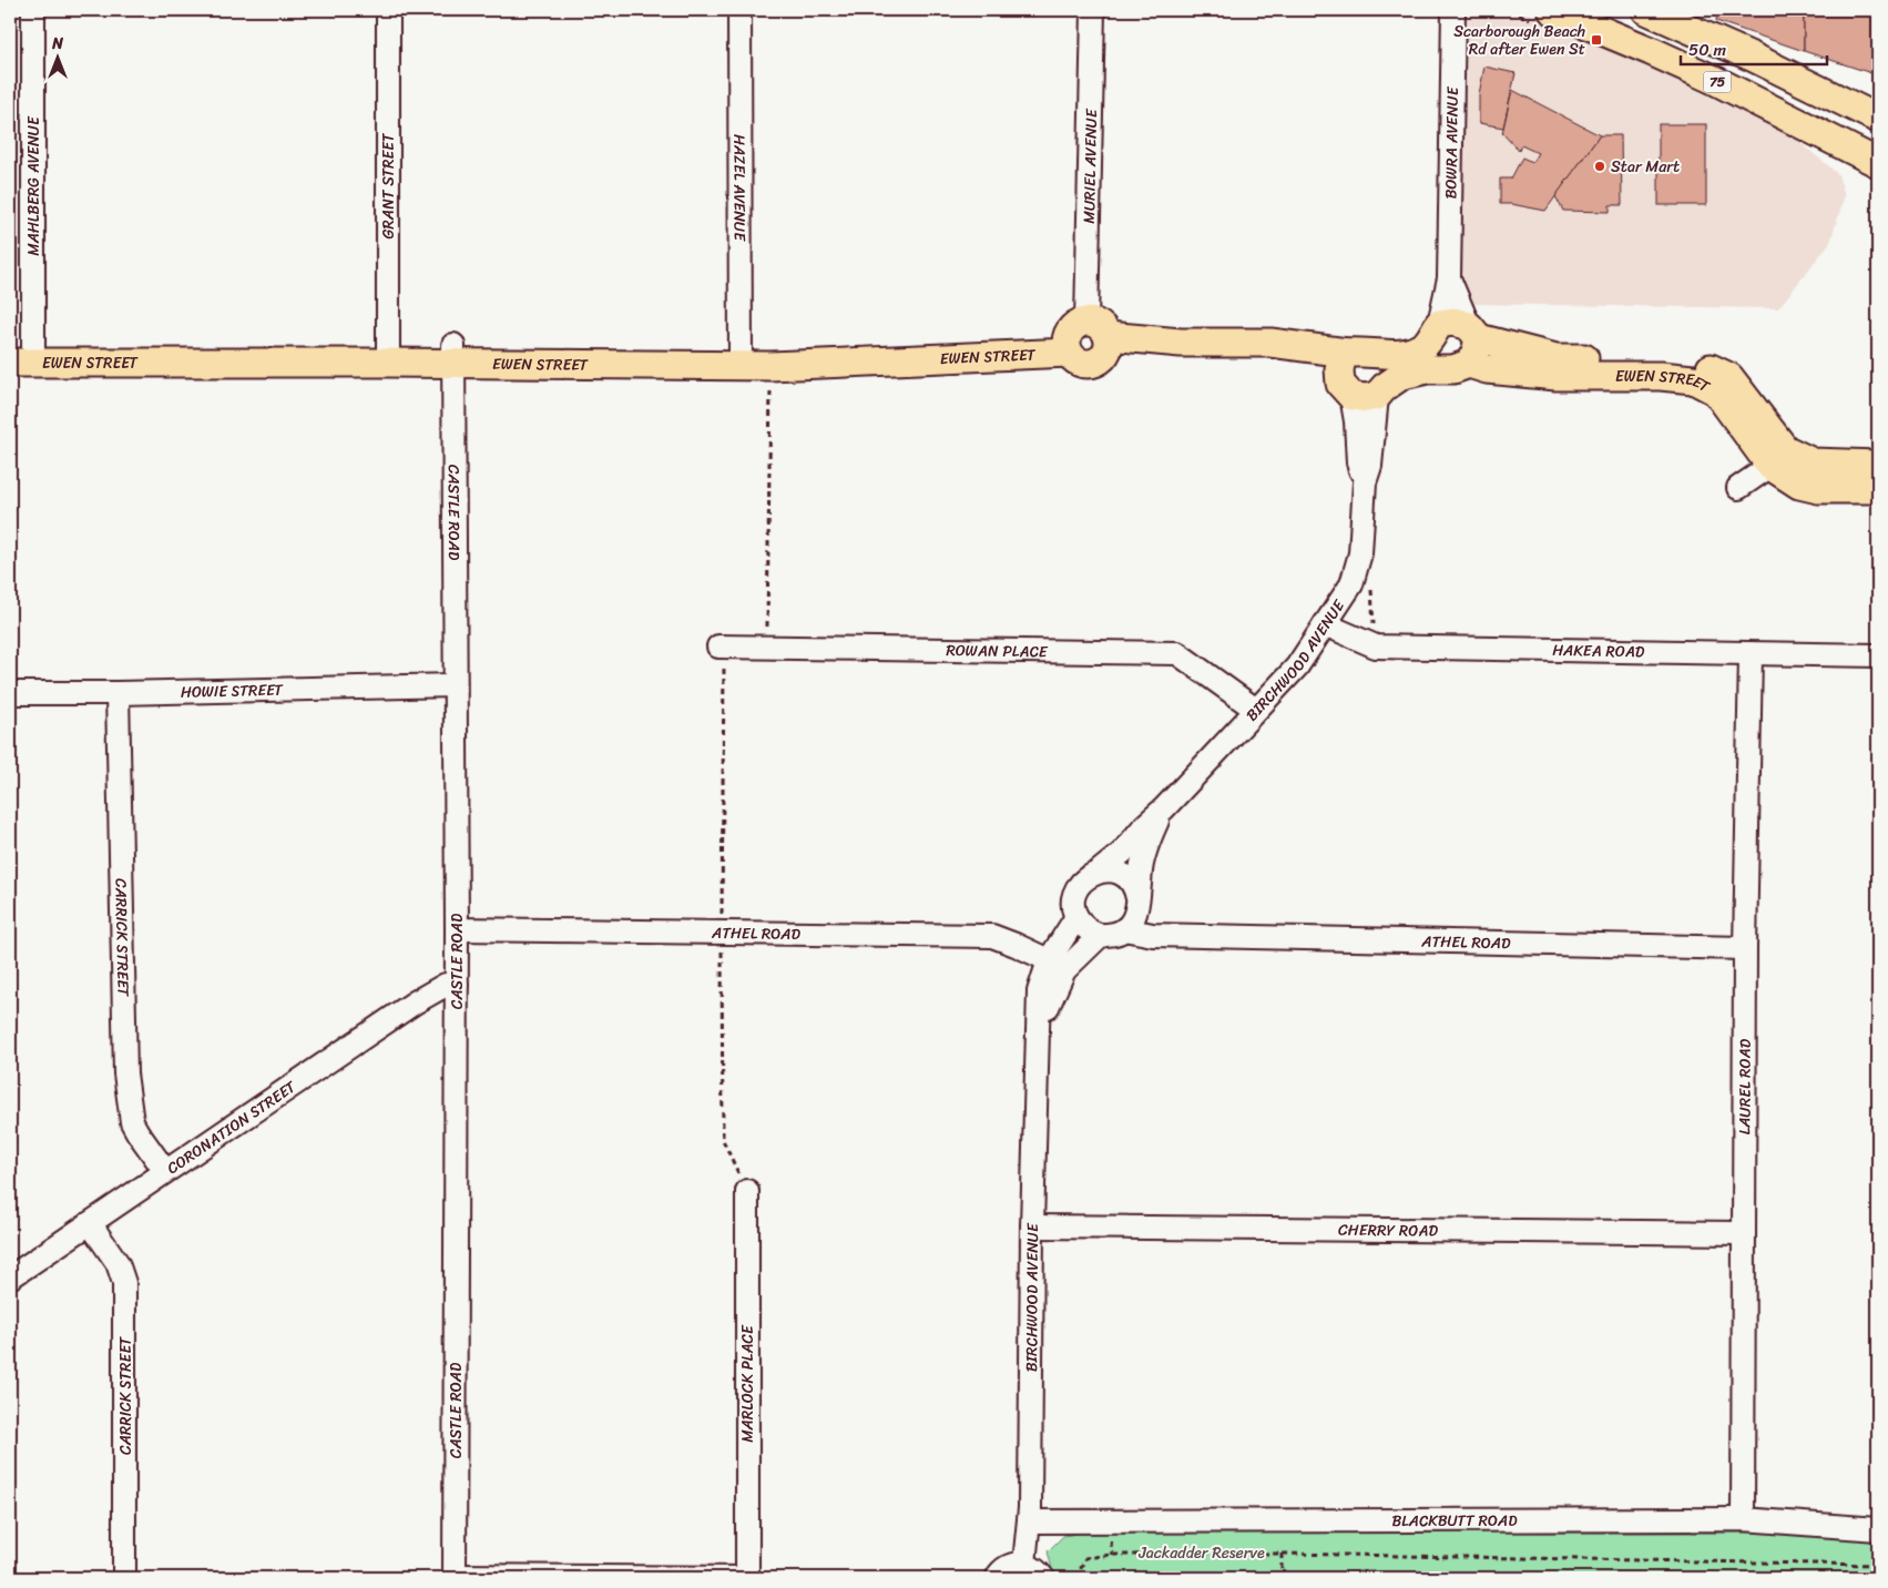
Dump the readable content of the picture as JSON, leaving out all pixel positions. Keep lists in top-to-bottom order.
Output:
{
  "streets": {
    "main road": ["75", "EWEN STREET"],
    "street": [
      "BOWRA AVENUE",
      "MURIEL AVENUE",
      "MAHLBERG AVENUE",
      "GRANT STREET",
      "HAZEL AVENUE",
      "CASTLE ROAD",
      "ROWAN PLACE",
      "HAKEA ROAD",
      "BIRCHWOOD AVENUE",
      "HOWIE STREET",
      "ATHEL ROAD",
      "CARRICK STREET",
      "LAUREL ROAD",
      "CORONATION STREET",
      "CHERRY ROAD",
      "MARLOCK PLACE",
      "BLACKBUTT ROAD"
    ]
  },
  "crossings": [
    ["BOWRA AVENUE", "EWEN STREET"],
    ["MURIEL AVENUE", "EWEN STREET"],
    ["MAHLBERG AVENUE", "EWEN STREET"],
    ["GRANT STREET", "EWEN STREET"],
    ["HAZEL AVENUE", "EWEN STREET"],
    ["EWEN STREET", "CASTLE ROAD"],
    ["EWEN STREET", "BIRCHWOOD AVENUE"],
    ["CASTLE ROAD", "HOWIE STREET"],
    ["CASTLE ROAD", "ATHEL ROAD"],
    ["CASTLE ROAD", "CORONATION STREET"],
    ["ROWAN PLACE", "BIRCHWOOD AVENUE"],
    ["HAKEA ROAD", "BIRCHWOOD AVENUE"],
    ["HAKEA ROAD", "LAUREL ROAD"],
    ["BIRCHWOOD AVENUE", "ATHEL ROAD"],
    ["BIRCHWOOD AVENUE", "CHERRY ROAD"],
    ["BIRCHWOOD AVENUE", "BLACKBUTT ROAD"],
    ["HOWIE STREET", "CARRICK STREET"],
    ["ATHEL ROAD", "LAUREL ROAD"],
    ["CARRICK STREET", "CORONATION STREET"],
    ["LAUREL ROAD", "CHERRY ROAD"],
    ["LAUREL ROAD", "BLACKBUTT ROAD"]
  ],
  "parks": ["Jackadder Reserve"],
  "places": {
    "transit": ["Scarborough Beach Rd after Ewen St"],
    "other": ["Star Mart"]
  },
  "scale_bar": "50 m",
  "north": "top"
}
